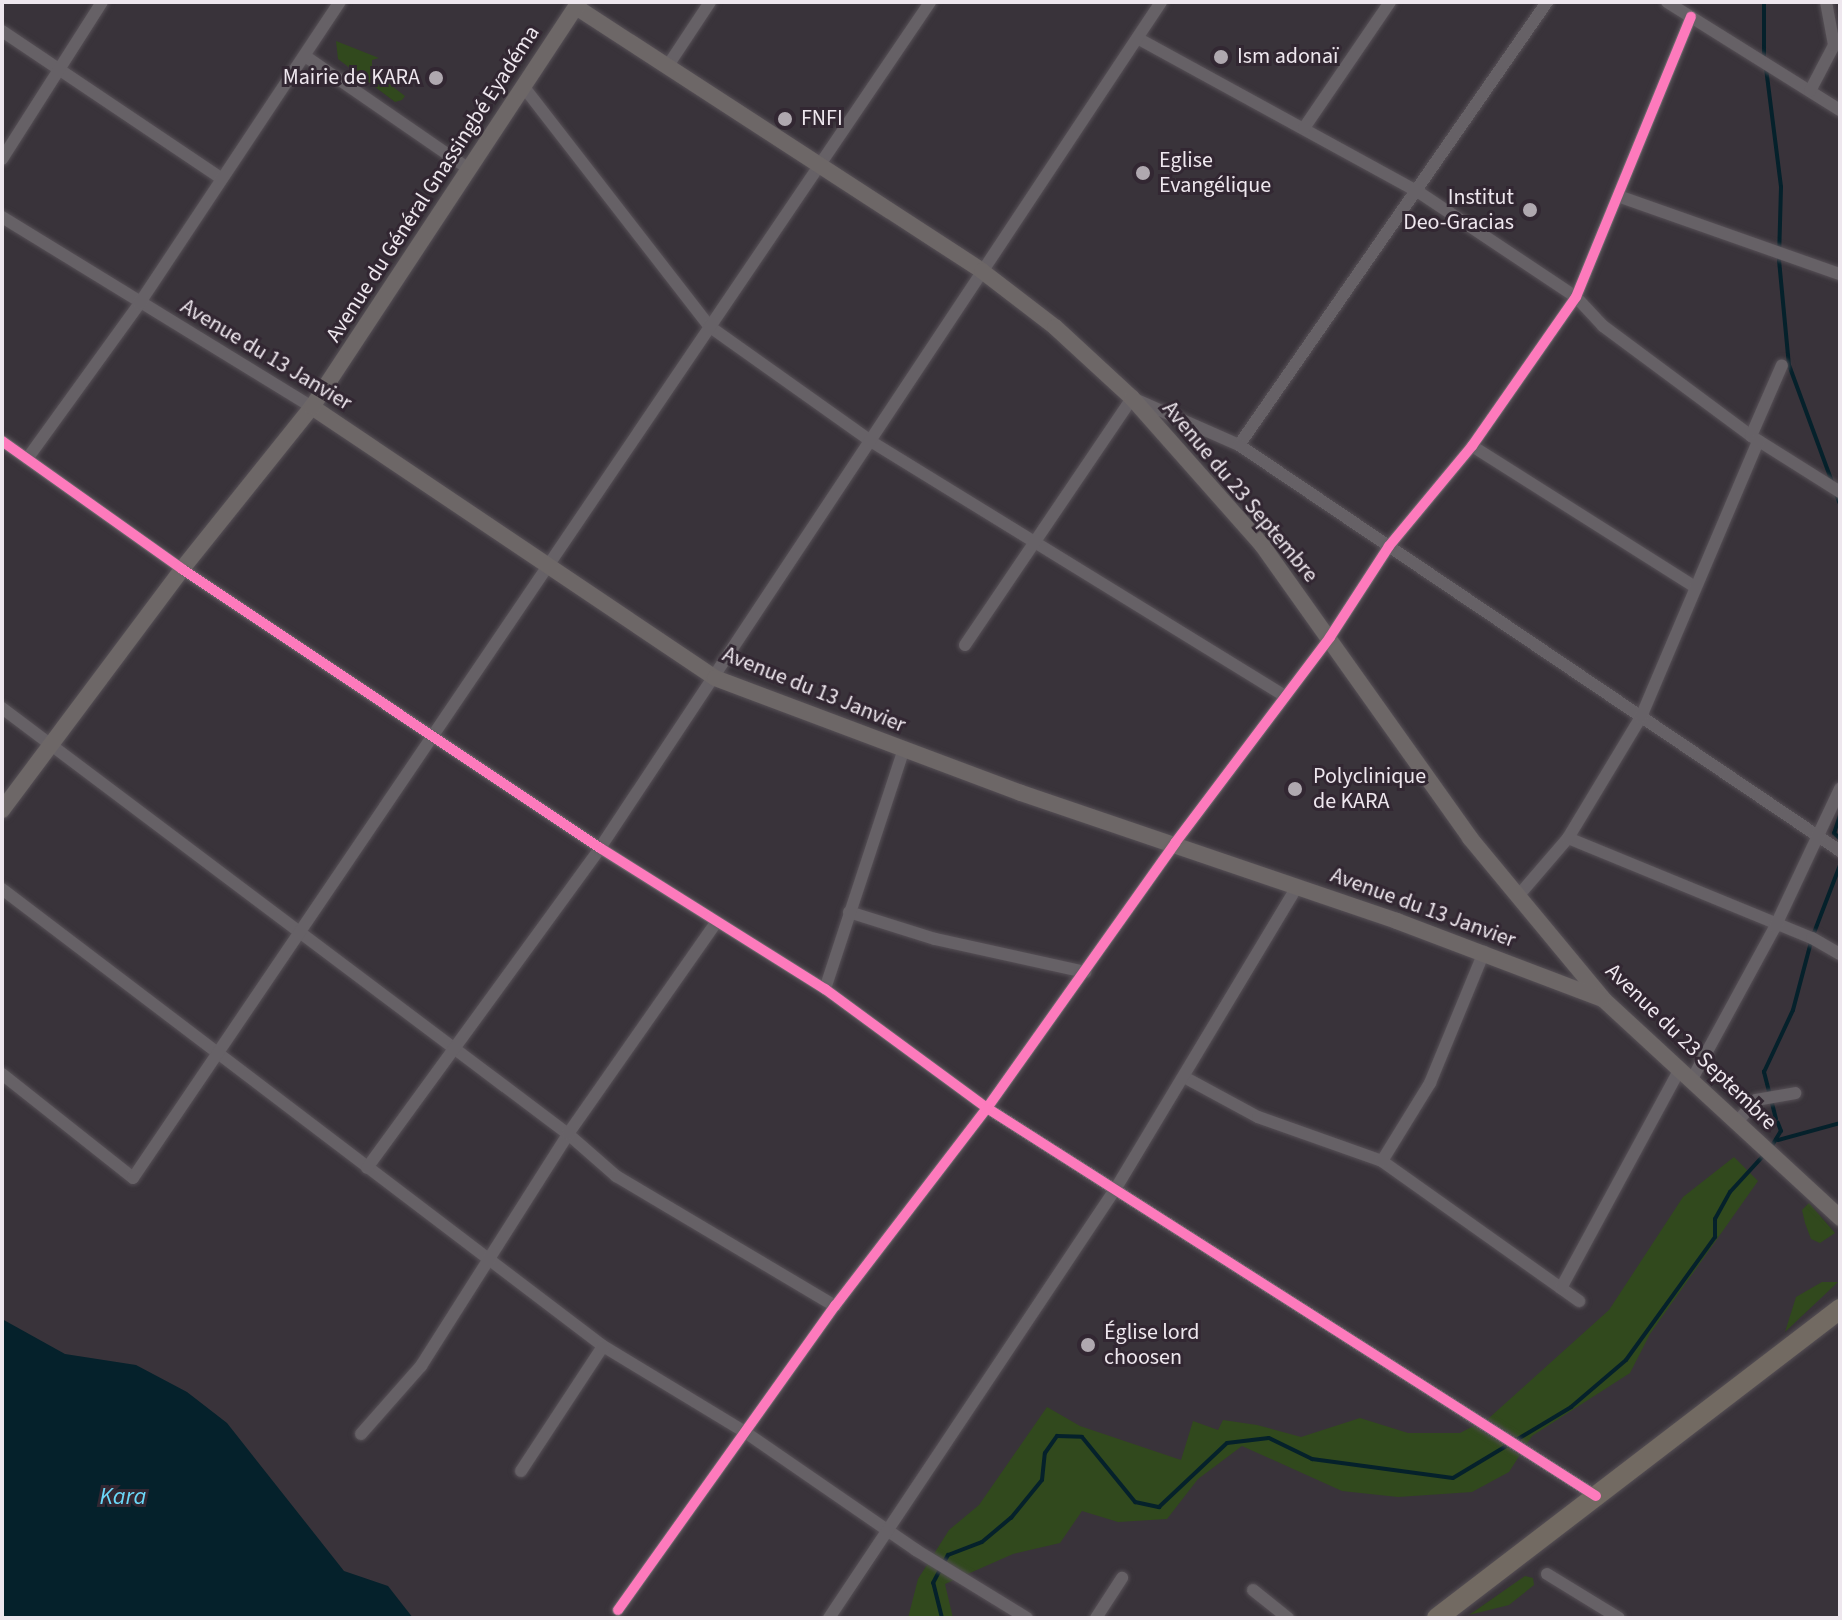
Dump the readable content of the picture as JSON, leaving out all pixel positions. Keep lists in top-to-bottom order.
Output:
{
  "streets": {
    "main road": ["Avenue du Général Gnassingbé Eyadéma", "Avenue du 13 Janvier", "Avenue du 23 Septembre"]
  },
  "crossings": [
    ["Avenue du Général Gnassingbé Eyadéma", "Avenue du 13 Janvier"],
    ["Avenue du Général Gnassingbé Eyadéma", "Avenue du 23 Septembre"],
    ["Avenue du 13 Janvier", "Avenue du 23 Septembre"]
  ],
  "water": ["Kara"],
  "places": [
    "Ism adonaï",
    "Mairie de KARA",
    "FNFI",
    "Eglise Evangélique",
    "Institut Deo-Gracias",
    "Polyclinique de KARA",
    "Église lord choosen"
  ]
}
